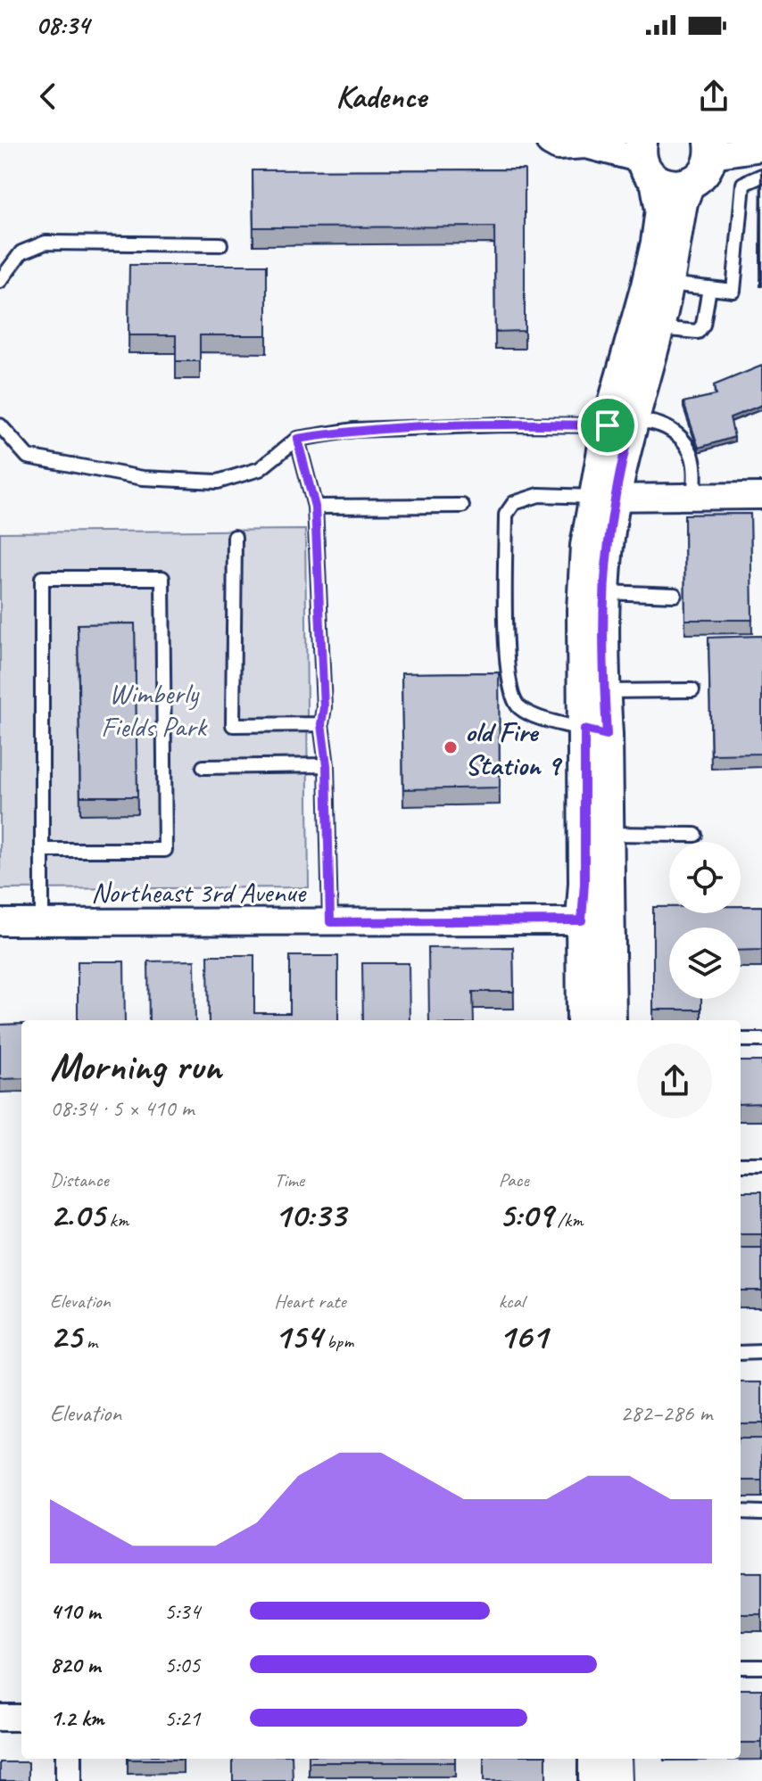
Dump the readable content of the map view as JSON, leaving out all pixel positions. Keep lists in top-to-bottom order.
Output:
{
  "streets": {
    "street": ["Northeast 3rd Avenue"]
  },
  "parks": ["Wimberly Fields Park"],
  "places": ["old Fire Station 9"],
  "page": {
    "status": "08:34",
    "header": "Kadence",
    "heading": ["Morning run", "08:34 · 5 × 410 m"],
    "stats": [
      ["Distance", "2.05 km"],
      ["Time", "10:33"],
      ["Pace", "5:09 /km"],
      ["Elevation", "25 m"],
      ["Heart rate", "154 bpm"],
      ["kcal", "161"]
    ],
    "chart": ["Elevation", "282–286 m"],
    "list": [
      {
        "name": "410 m",
        "note": "5:34"
      },
      {
        "name": "820 m",
        "note": "5:05"
      },
      {
        "name": "1.2 km",
        "note": "5:21"
      }
    ]
  }
}
